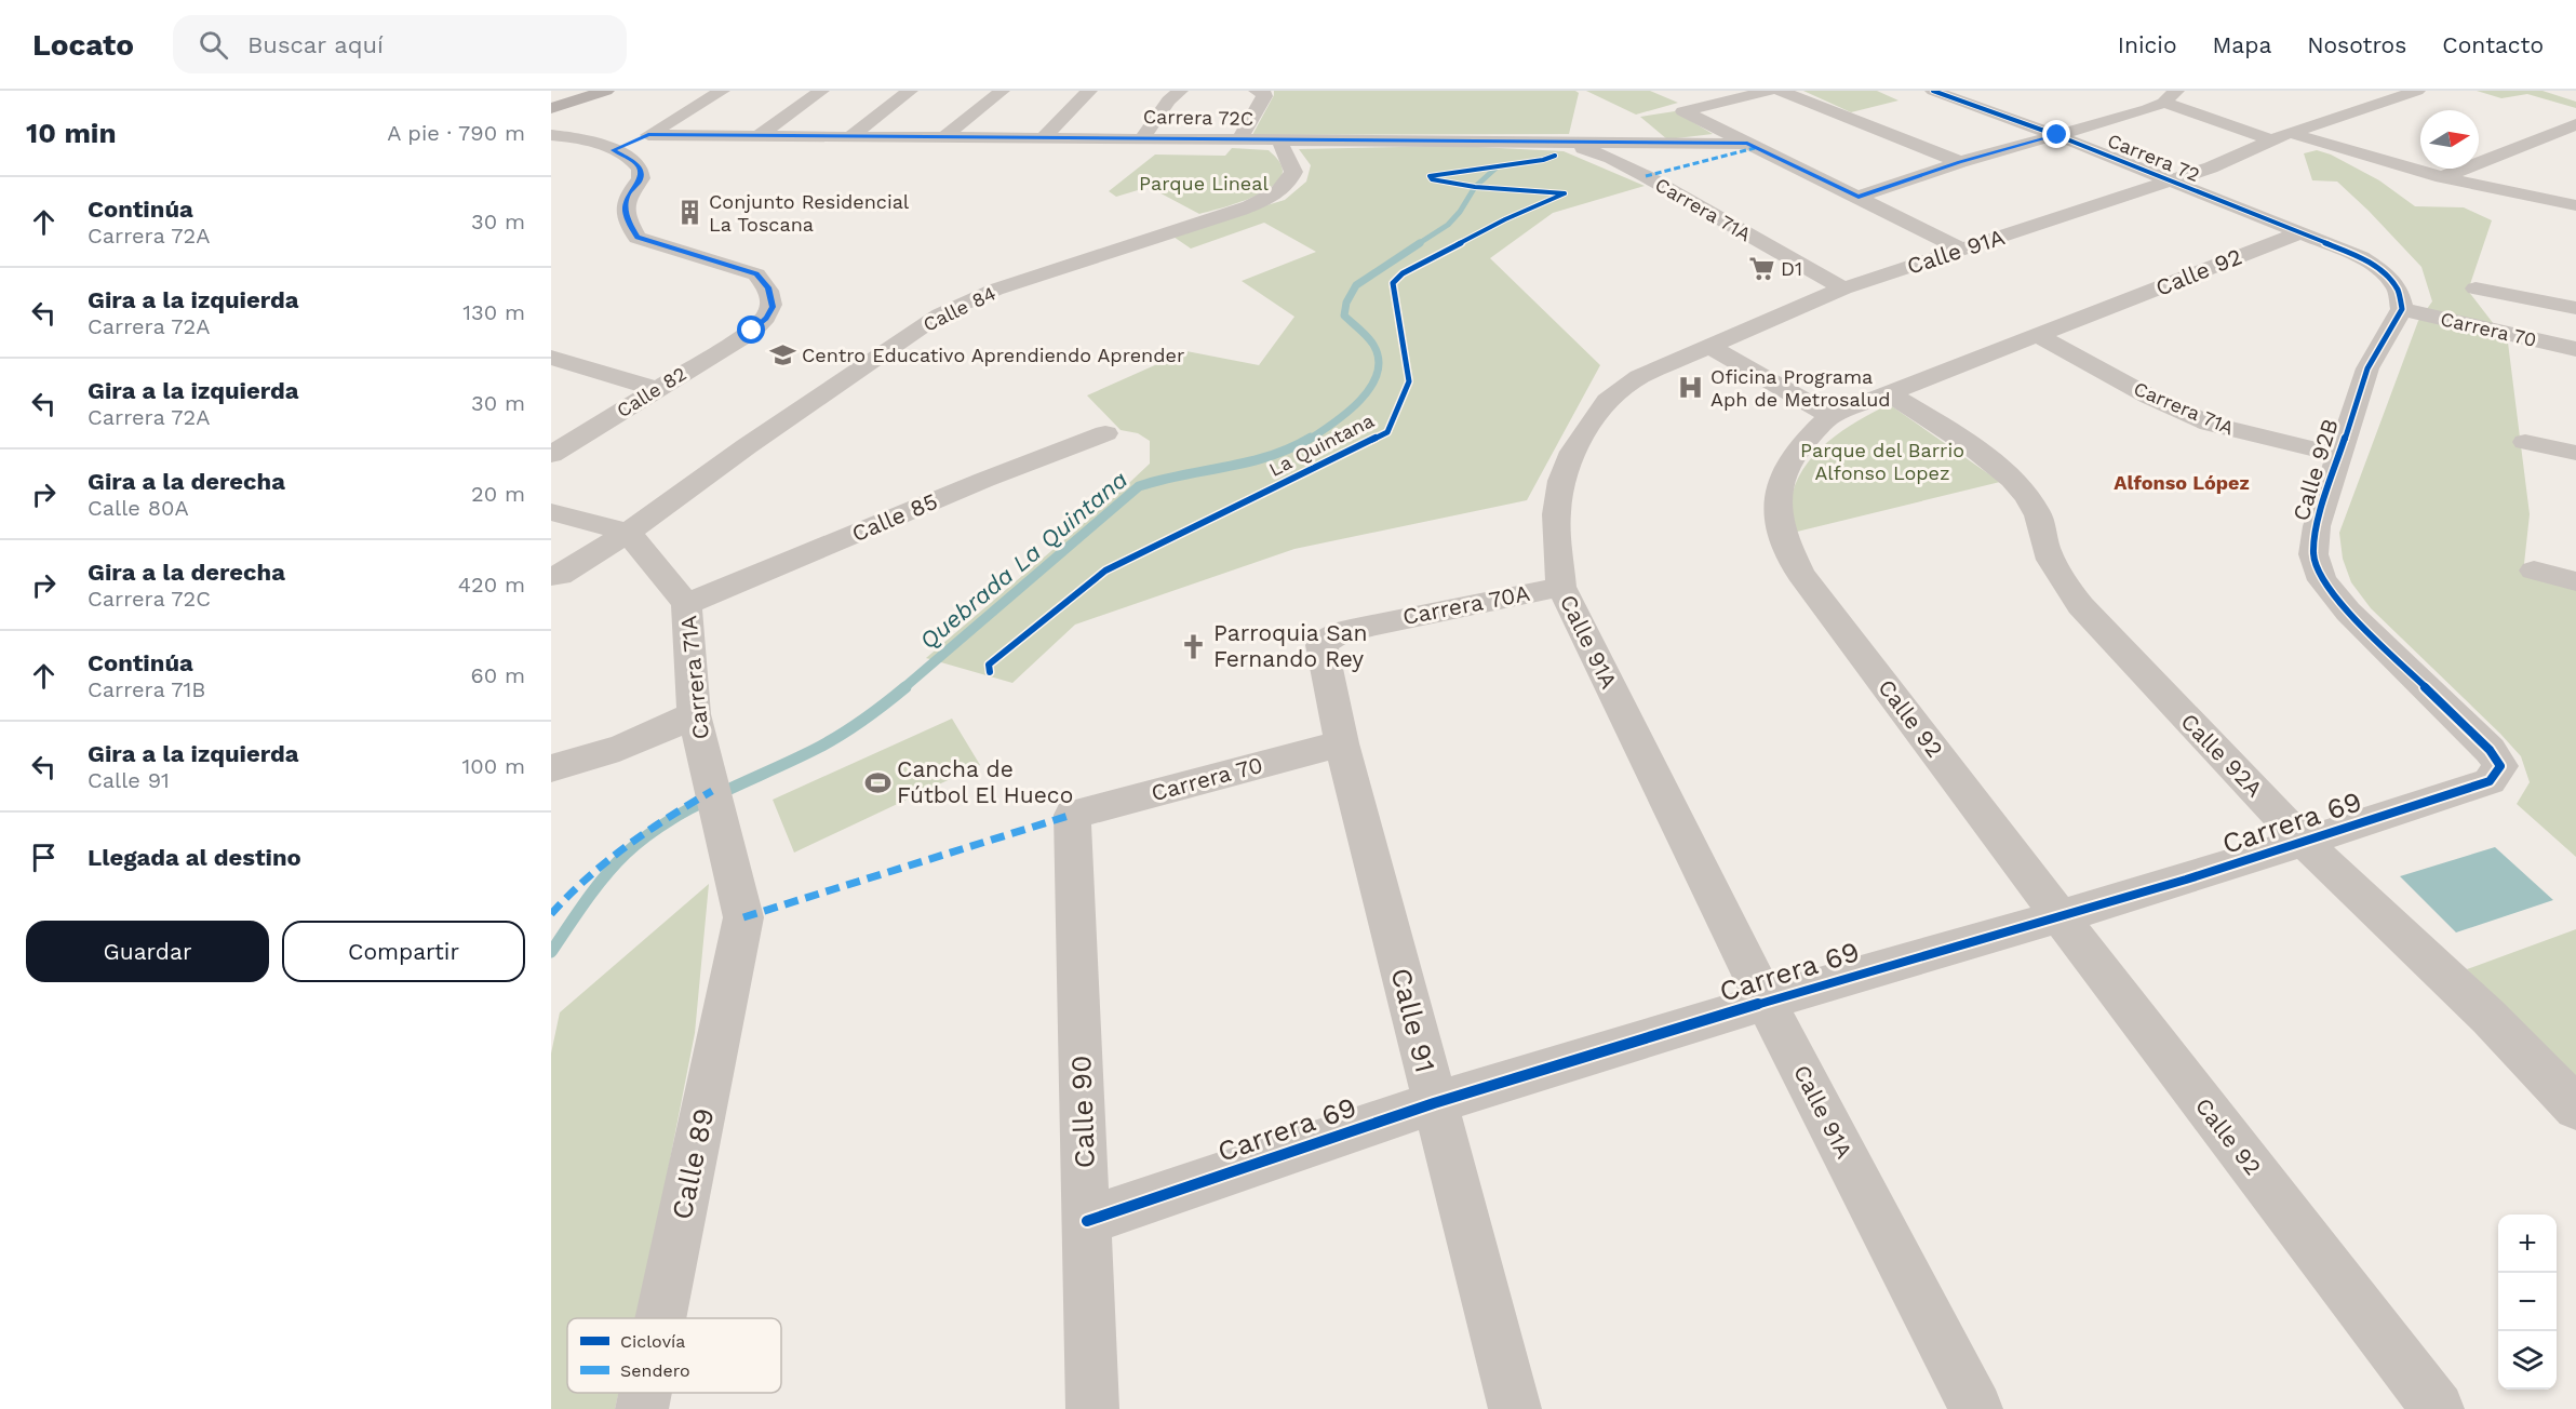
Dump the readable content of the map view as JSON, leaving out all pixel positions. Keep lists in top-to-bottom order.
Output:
{
  "streets": {
    "street": [
      "Carrera 72C",
      "Carrera 72",
      "Carrera 71A",
      "Calle 91A",
      "Calle 92",
      "Calle 84",
      "Carrera 70",
      "Calle 82",
      "Calle 92B",
      "Calle 85",
      "Carrera 70A",
      "Calle 92A",
      "Carrera 69",
      "Calle 91",
      "Calle 90",
      "Calle 89"
    ],
    "cycle path": ["La Quintana"]
  },
  "crossings": [
    ["Carrera 72C", "Carrera 71A"],
    ["Carrera 72C", "Calle 84"],
    ["Carrera 72", "Calle 91A"],
    ["Carrera 72", "Calle 92"],
    ["Carrera 72", "Carrera 70"],
    ["Carrera 72", "Calle 92B"],
    ["Carrera 71A", "Calle 91A"],
    ["Carrera 71A", "Calle 92"],
    ["Carrera 71A", "Calle 84"],
    ["Carrera 71A", "Calle 92B"],
    ["Carrera 71A", "Calle 85"],
    ["Carrera 71A", "Calle 89"],
    ["Calle 91A", "Carrera 70A"],
    ["Calle 91A", "Carrera 69"],
    ["Calle 92", "Calle 92A"],
    ["Calle 92", "Carrera 69"],
    ["Carrera 70", "Calle 92B"],
    ["Carrera 70", "Calle 91"],
    ["Carrera 70", "Calle 90"],
    ["Calle 92B", "Carrera 69"],
    ["Carrera 70A", "Calle 91"],
    ["Calle 92A", "Carrera 69"],
    ["Carrera 69", "Calle 91"],
    ["Carrera 69", "Calle 90"]
  ],
  "districts": ["Alfonso López"],
  "water": ["Quebrada La Quintana"],
  "parks": ["Parque Lineal", "Parque del Barrio Alfonso Lopez"],
  "places": {
    "building": ["Conjunto Residencial La Toscana"],
    "supermarket": ["D1"],
    "school or university": ["Centro Educativo Aprendiendo Aprender"],
    "hospital": ["Oficina Programa Aph de Metrosalud"],
    "church": ["Parroquia San Fernando Rey"],
    "sports": ["Cancha de Fútbol El Hueco"]
  },
  "legend": ["Ciclovía", "Sendero"],
  "north": "right",
  "page": {
    "header": "Locato",
    "search": "Buscar aquí",
    "nav": [
      "Inicio",
      "Mapa",
      "Nosotros",
      "Contacto"
    ],
    "heading": ["10 min", "A pie · 790 m"],
    "list": [
      ["Continúa", "Carrera 72A", "30 m"],
      ["Gira a la izquierda", "Carrera 72A", "130 m"],
      ["Gira a la izquierda", "Carrera 72A", "30 m"],
      ["Gira a la derecha", "Calle 80A", "20 m"],
      ["Gira a la derecha", "Carrera 72C", "420 m"],
      ["Continúa", "Carrera 71B", "60 m"],
      ["Gira a la izquierda", "Calle 91", "100 m"],
      "Llegada al destino"
    ],
    "buttons": ["Guardar", "Compartir"],
    "map_buttons": ["+", "−"]
  }
}
